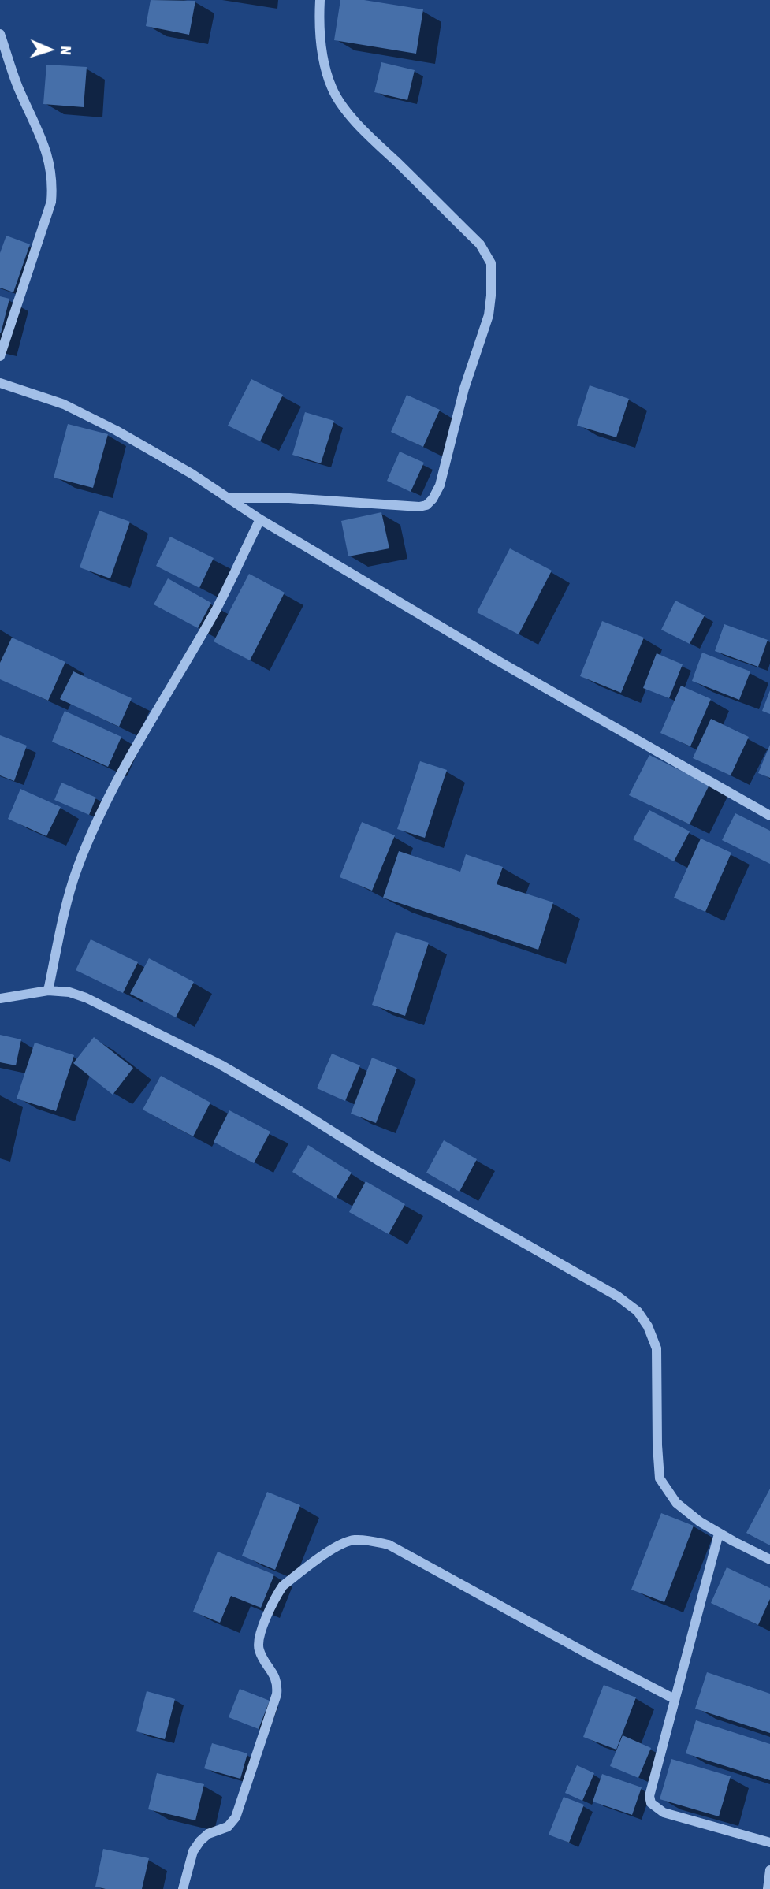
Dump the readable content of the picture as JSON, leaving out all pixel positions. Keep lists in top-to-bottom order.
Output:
{
  "north": "right"
}
